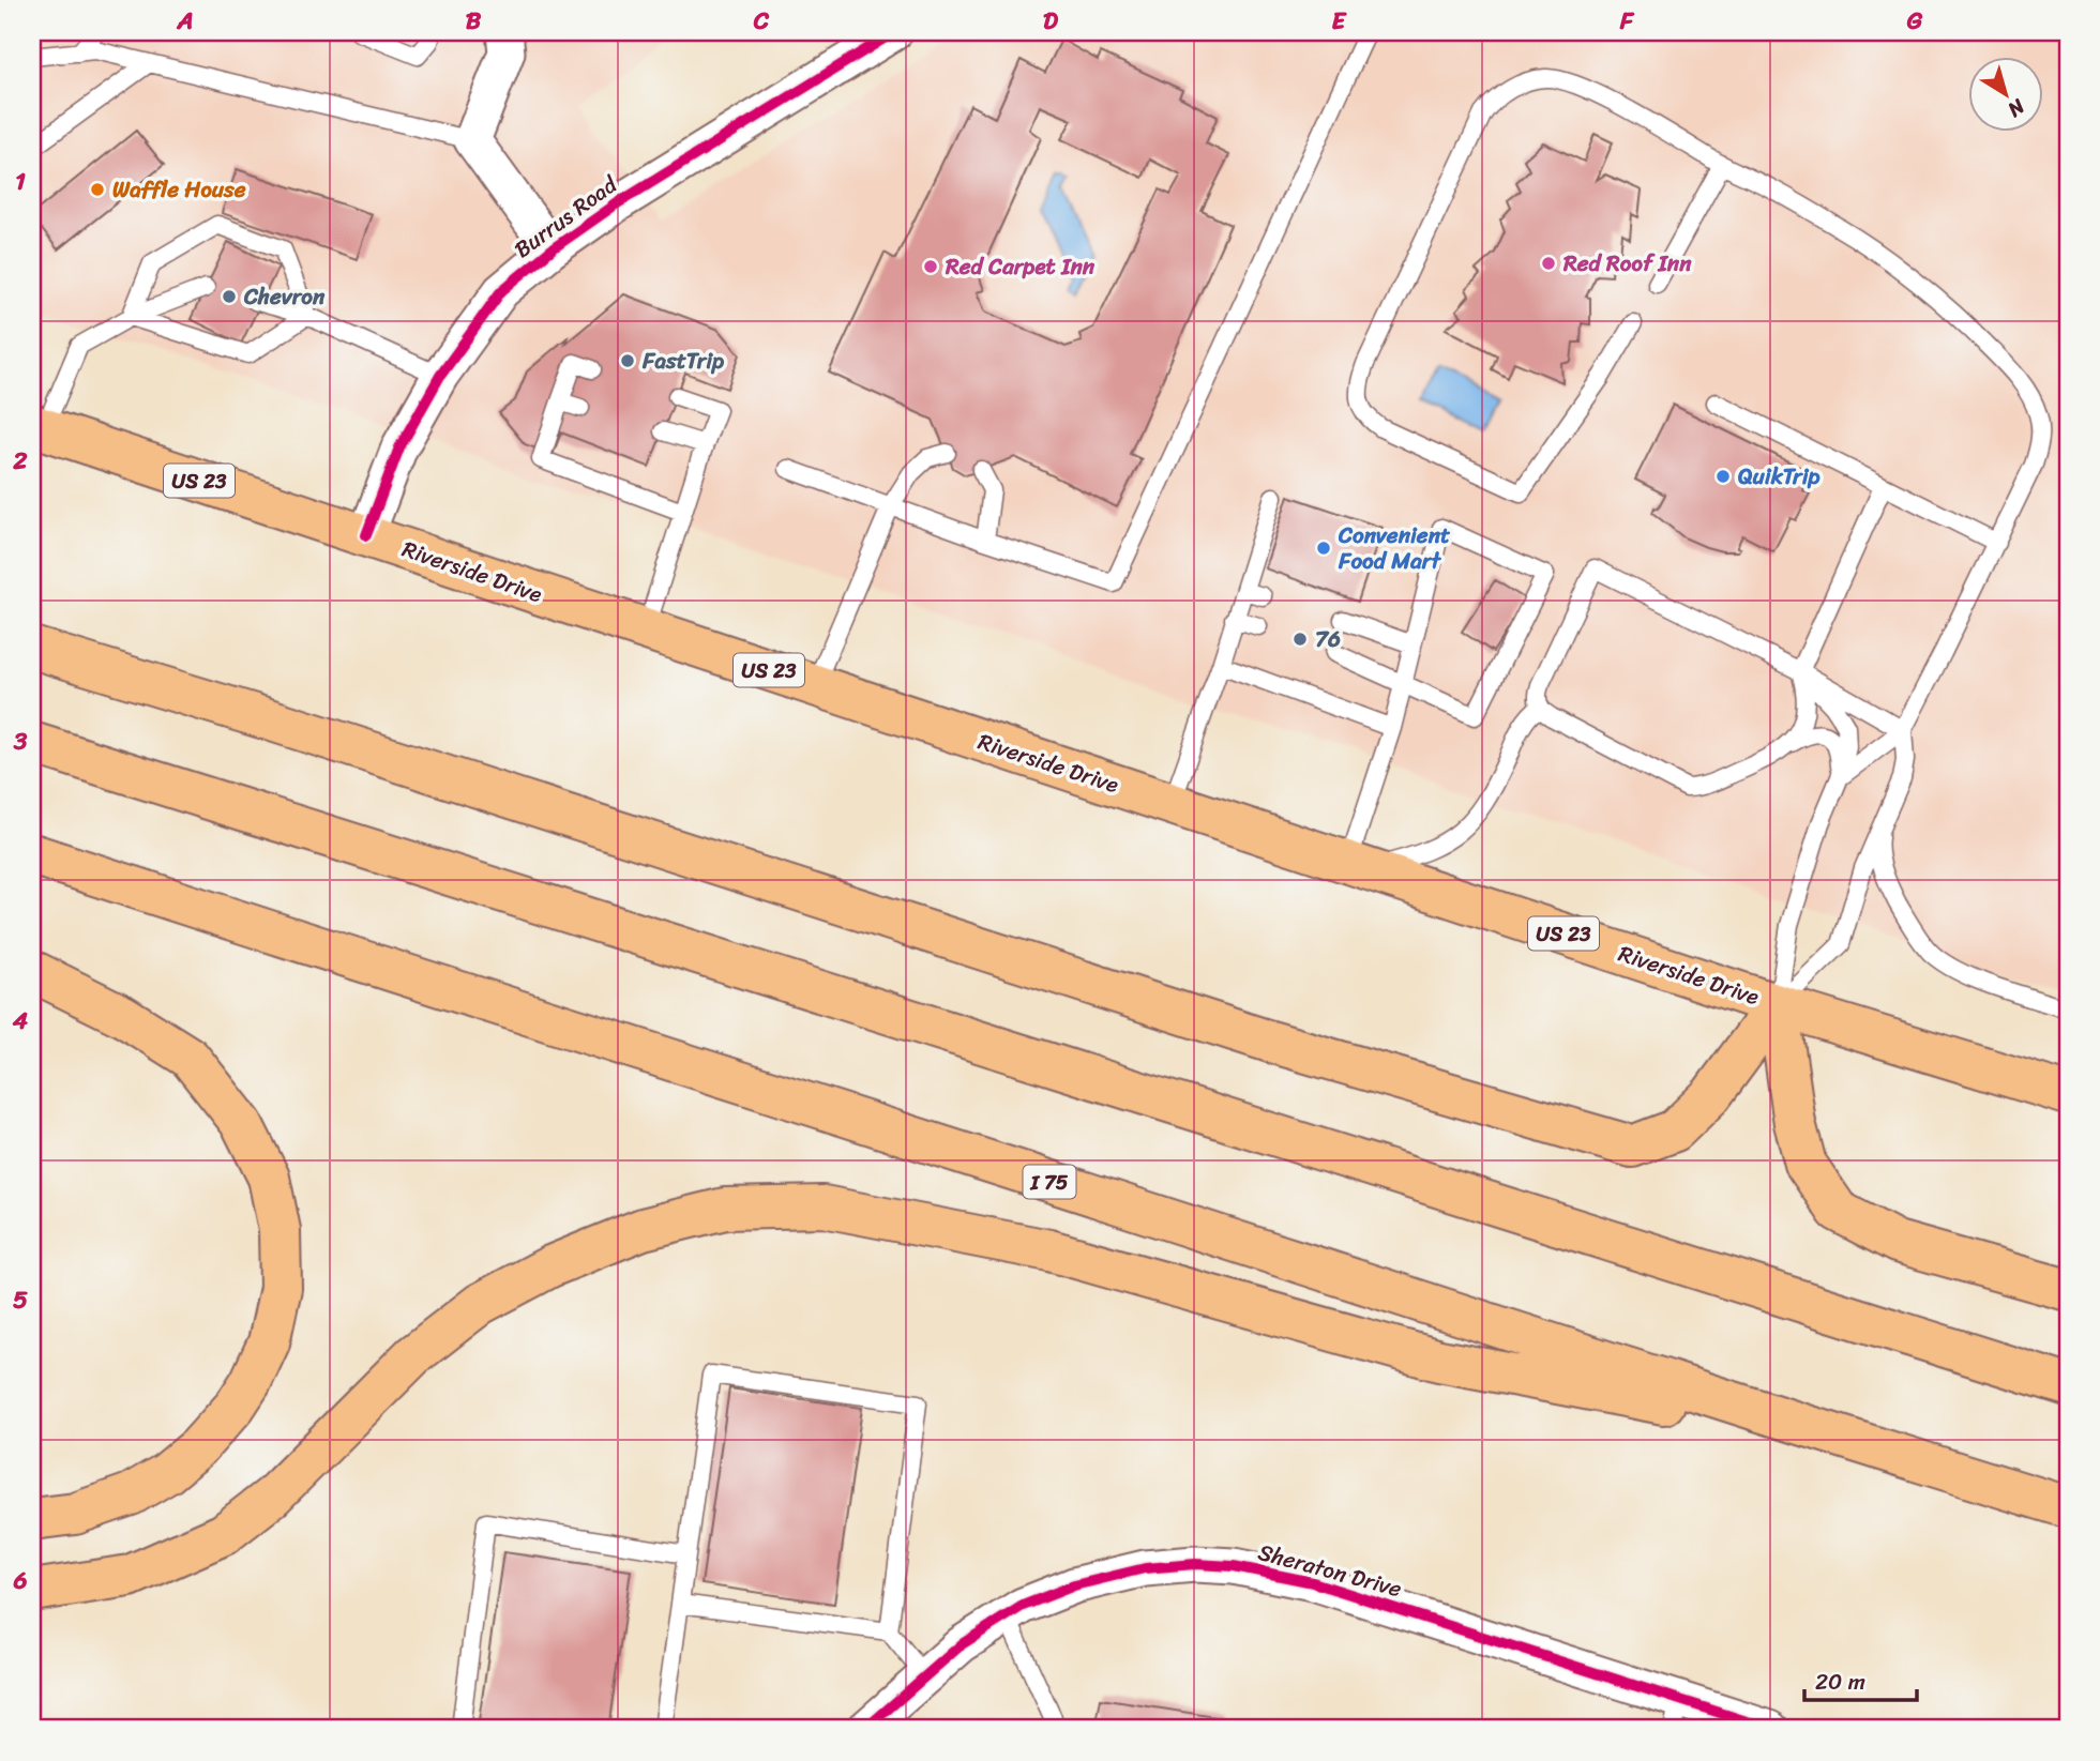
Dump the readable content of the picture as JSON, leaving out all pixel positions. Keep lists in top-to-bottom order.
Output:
{
  "streets": {
    "main road": ["US 23", "Riverside Drive", "I 75"],
    "street": ["Burrus Road", "Sheraton Drive"]
  },
  "crossings": [
    ["Burrus Road", "Riverside Drive"]
  ],
  "places": [
    "Waffle House",
    "Red Roof Inn",
    "Red Carpet Inn",
    "Chevron",
    "FastTrip",
    "QuikTrip",
    "Convenient Food Mart",
    "76"
  ],
  "scale_bar": "20 m",
  "north": "bottom right",
  "grid": {
    "columns": [
      "A",
      "B",
      "C",
      "D",
      "E",
      "F",
      "G"
    ],
    "rows": [
      "1",
      "2",
      "3",
      "4",
      "5",
      "6"
    ]
  }
}
